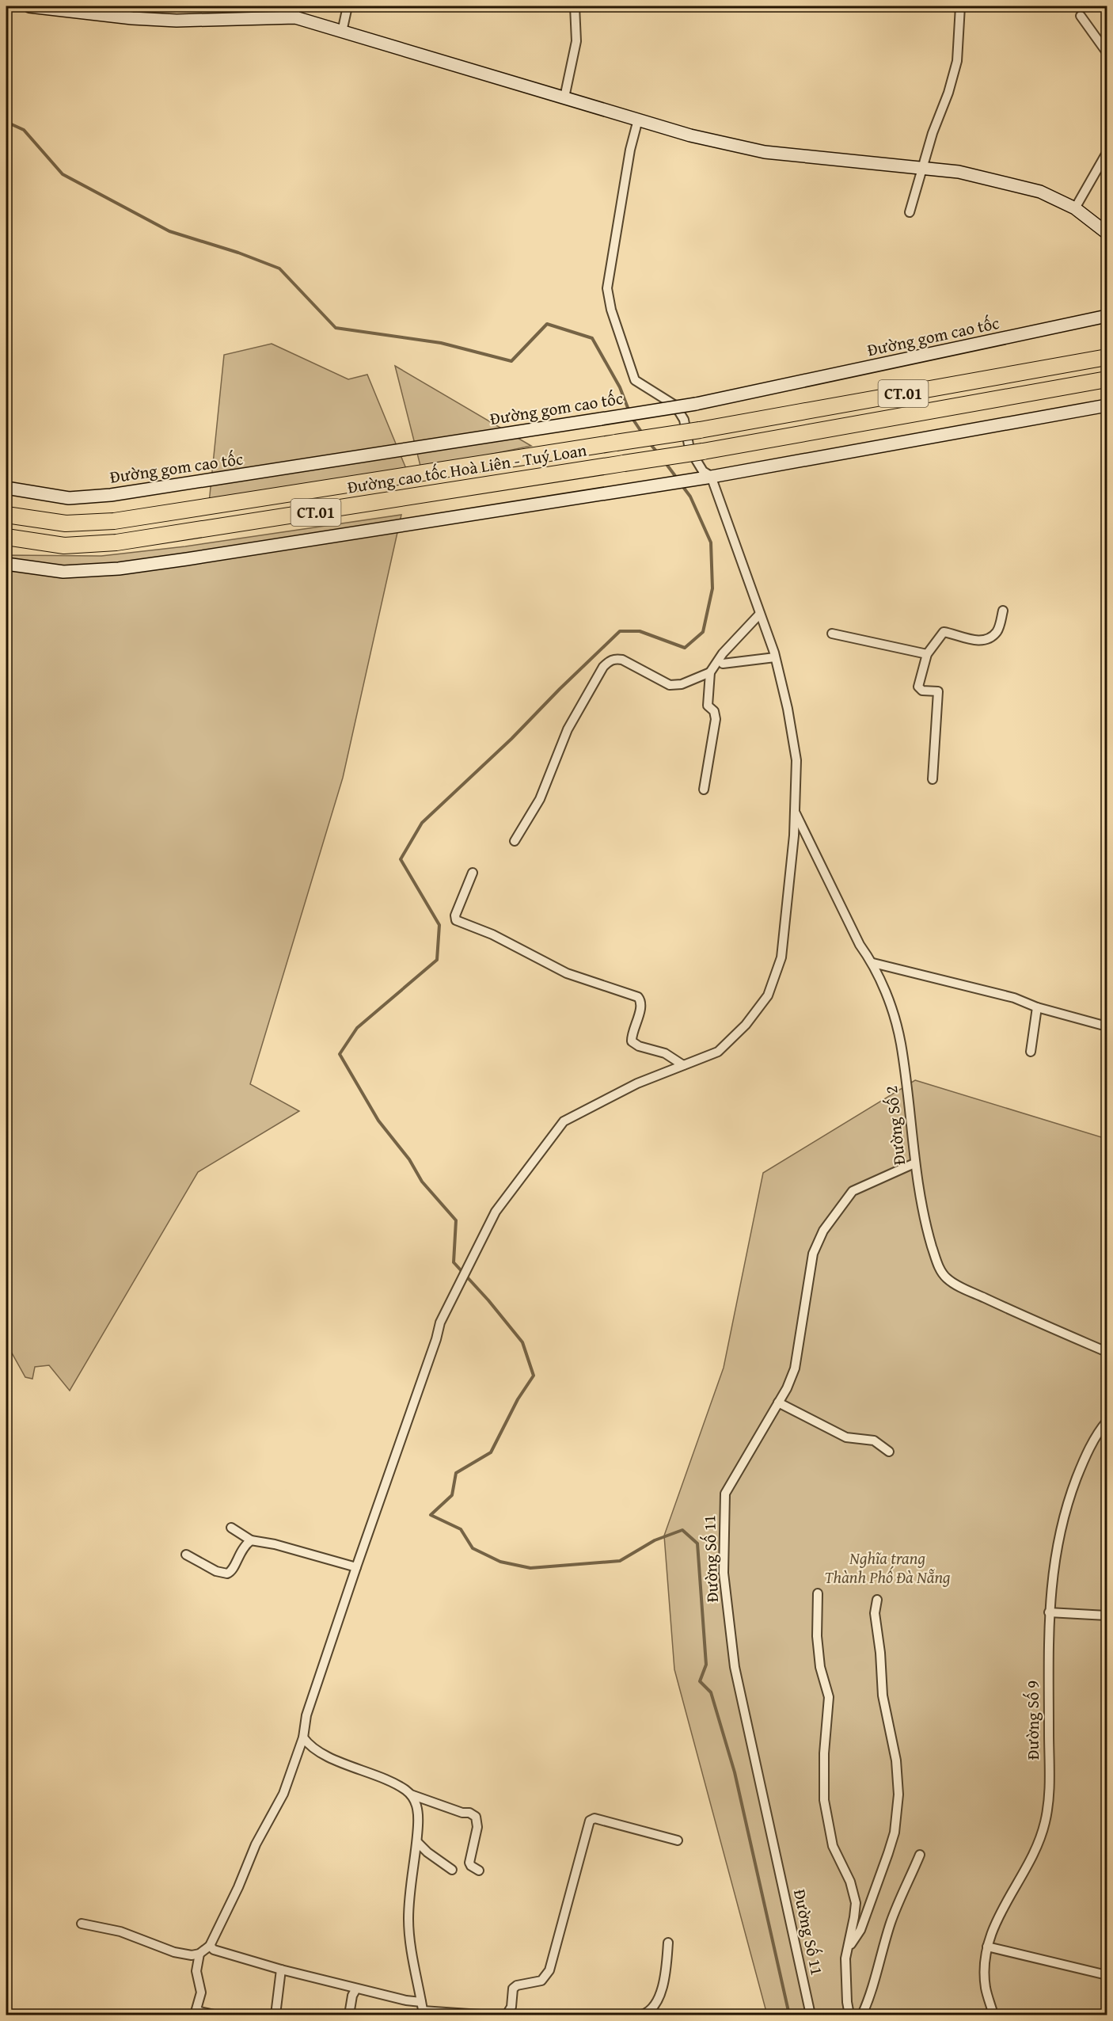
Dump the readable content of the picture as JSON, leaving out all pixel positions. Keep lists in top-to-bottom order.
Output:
{
  "streets": {
    "highway": ["CT.01", "Đường cao tốc Hoà Liên - Tuý Loan"],
    "main road": ["Đường gom cao tốc"],
    "street": ["Đường Số 2", "Đường Số 11", "Đường Số 9"]
  },
  "crossings": [
    ["Đường Số 2", "Đường Số 11"]
  ],
  "parks": ["Nghĩa trang Thành Phố Đà Nẵng"]
}
